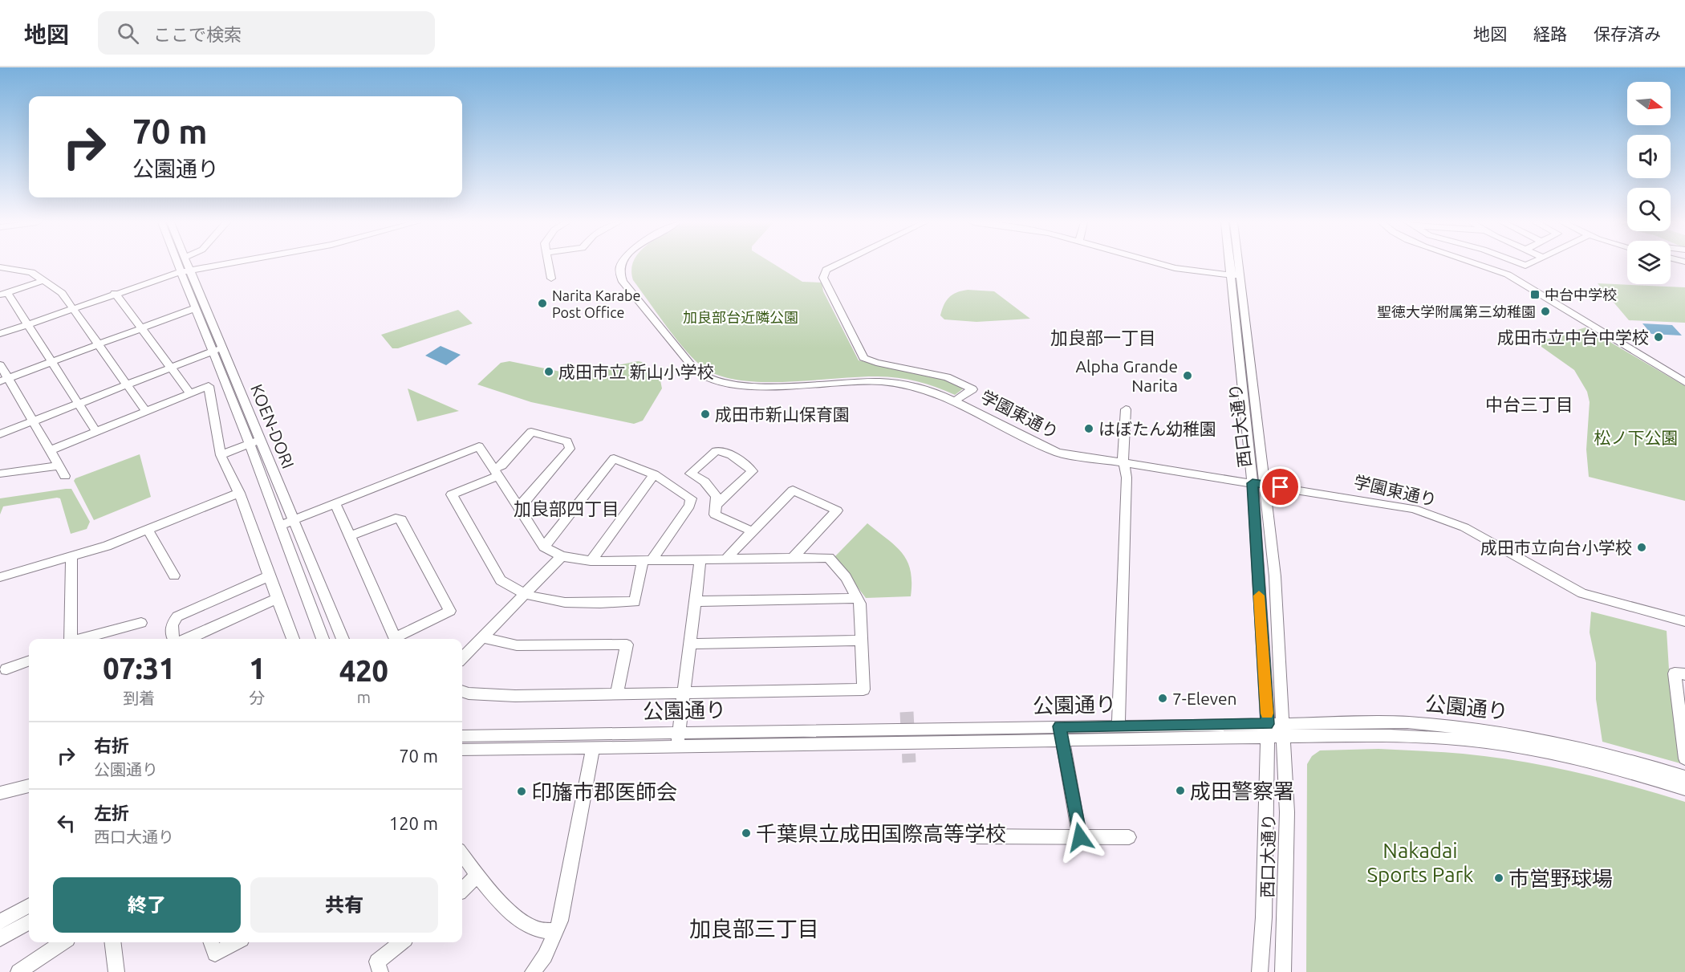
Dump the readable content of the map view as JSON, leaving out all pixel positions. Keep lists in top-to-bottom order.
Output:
{
  "streets": {
    "street": [
      "学園東通り",
      "西口大通り",
      "KOEN-DORI",
      "公園通り"
    ]
  },
  "crossings": [
    ["学園東通り", "西口大通り"],
    ["西口大通り", "公園通り"]
  ],
  "districts": [
    "加良部一丁目",
    "中台三丁目",
    "加良部四丁目",
    "加良部三丁目"
  ],
  "parks": ["加良部台近隣公園", "松ノ下公園", "Nakadai Sports Park"],
  "places": {
    "transit": ["中台中学校"],
    "other": [
      "Narita Karabe Post Office",
      "聖徳大学附属第三幼稚園",
      "成田市立中台中学校",
      "成田市立 新山小学校",
      "Alpha Grande Narita",
      "成田市新山保育園",
      "はぼたん幼稚園",
      "成田市立向台小学校",
      "7-Eleven",
      "成田警察署",
      "印旛市郡医師会",
      "千葉県立成田国際高等学校",
      "市営野球場"
    ]
  },
  "north": "right",
  "page": {
    "header": "地図",
    "search": "ここで検索",
    "nav": ["地図", "経路", "保存済み"],
    "turn": ["70 m", "公園通り"],
    "eta": [
      "07:31",
      "到着",
      "1",
      "分",
      "420",
      "m"
    ],
    "list": [
      {
        "name": "右折",
        "note": "公園通り",
        "value": "70 m"
      },
      {
        "name": "左折",
        "note": "西口大通り",
        "value": "120 m"
      }
    ],
    "buttons": ["終了", "共有"]
  }
}
